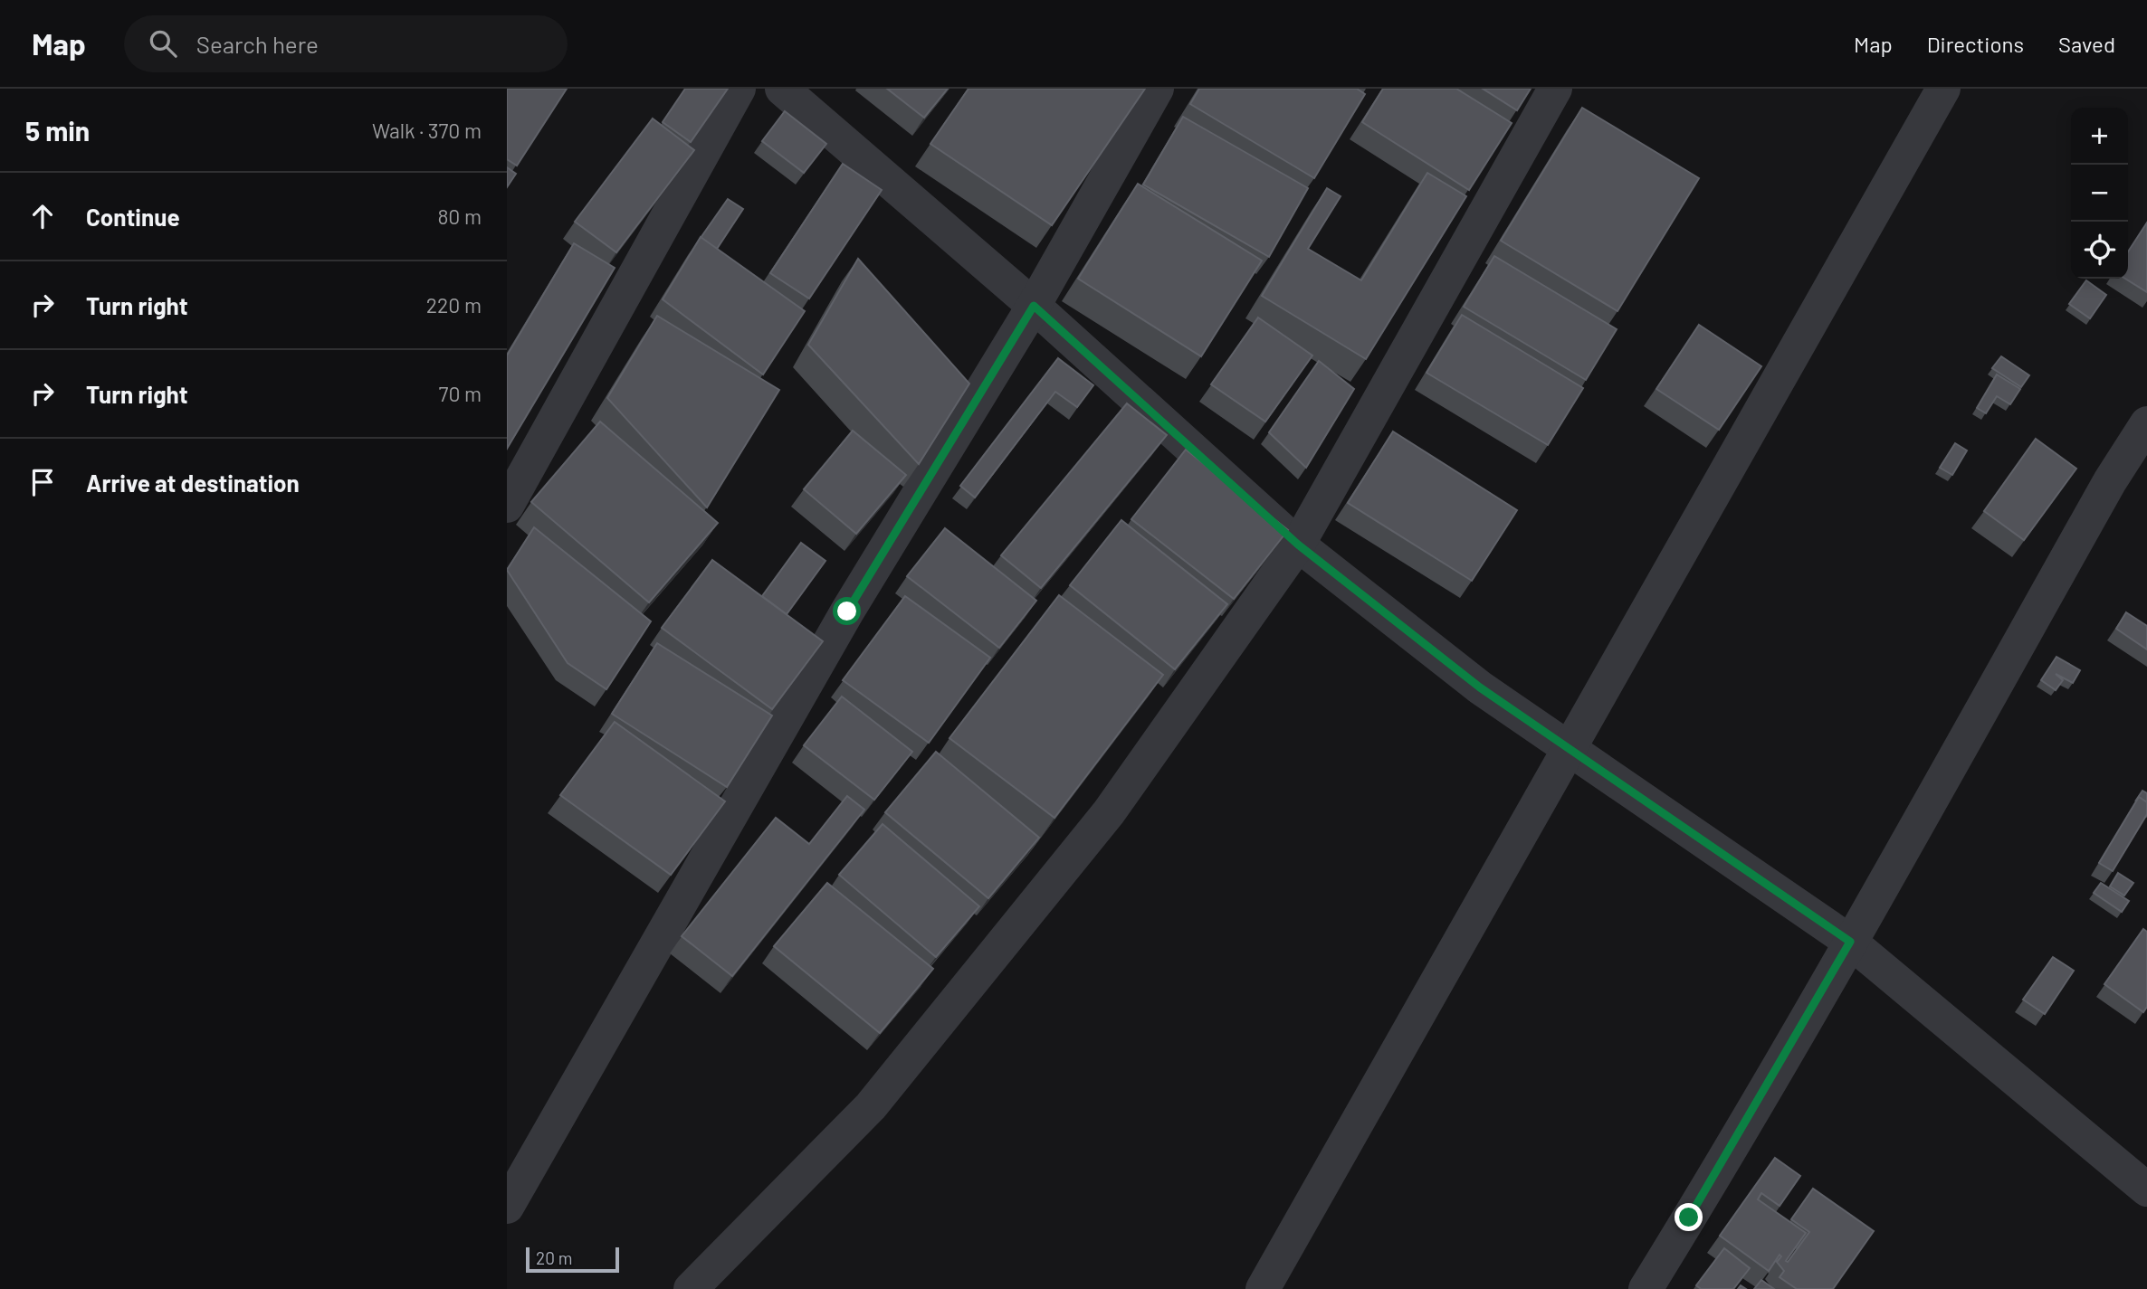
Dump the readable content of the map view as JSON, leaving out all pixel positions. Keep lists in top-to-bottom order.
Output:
{
  "scale_bar": "20 m",
  "page": {
    "header": "Map",
    "search": "Search here",
    "nav": ["Map", "Directions", "Saved"],
    "heading": ["5 min", "Walk · 370 m"],
    "map_buttons": ["+", "−"],
    "list": [
      ["Continue", "80 m"],
      ["Turn right", "220 m"],
      ["Turn right", "70 m"],
      "Arrive at destination"
    ],
    "scale": "20 m"
  }
}
